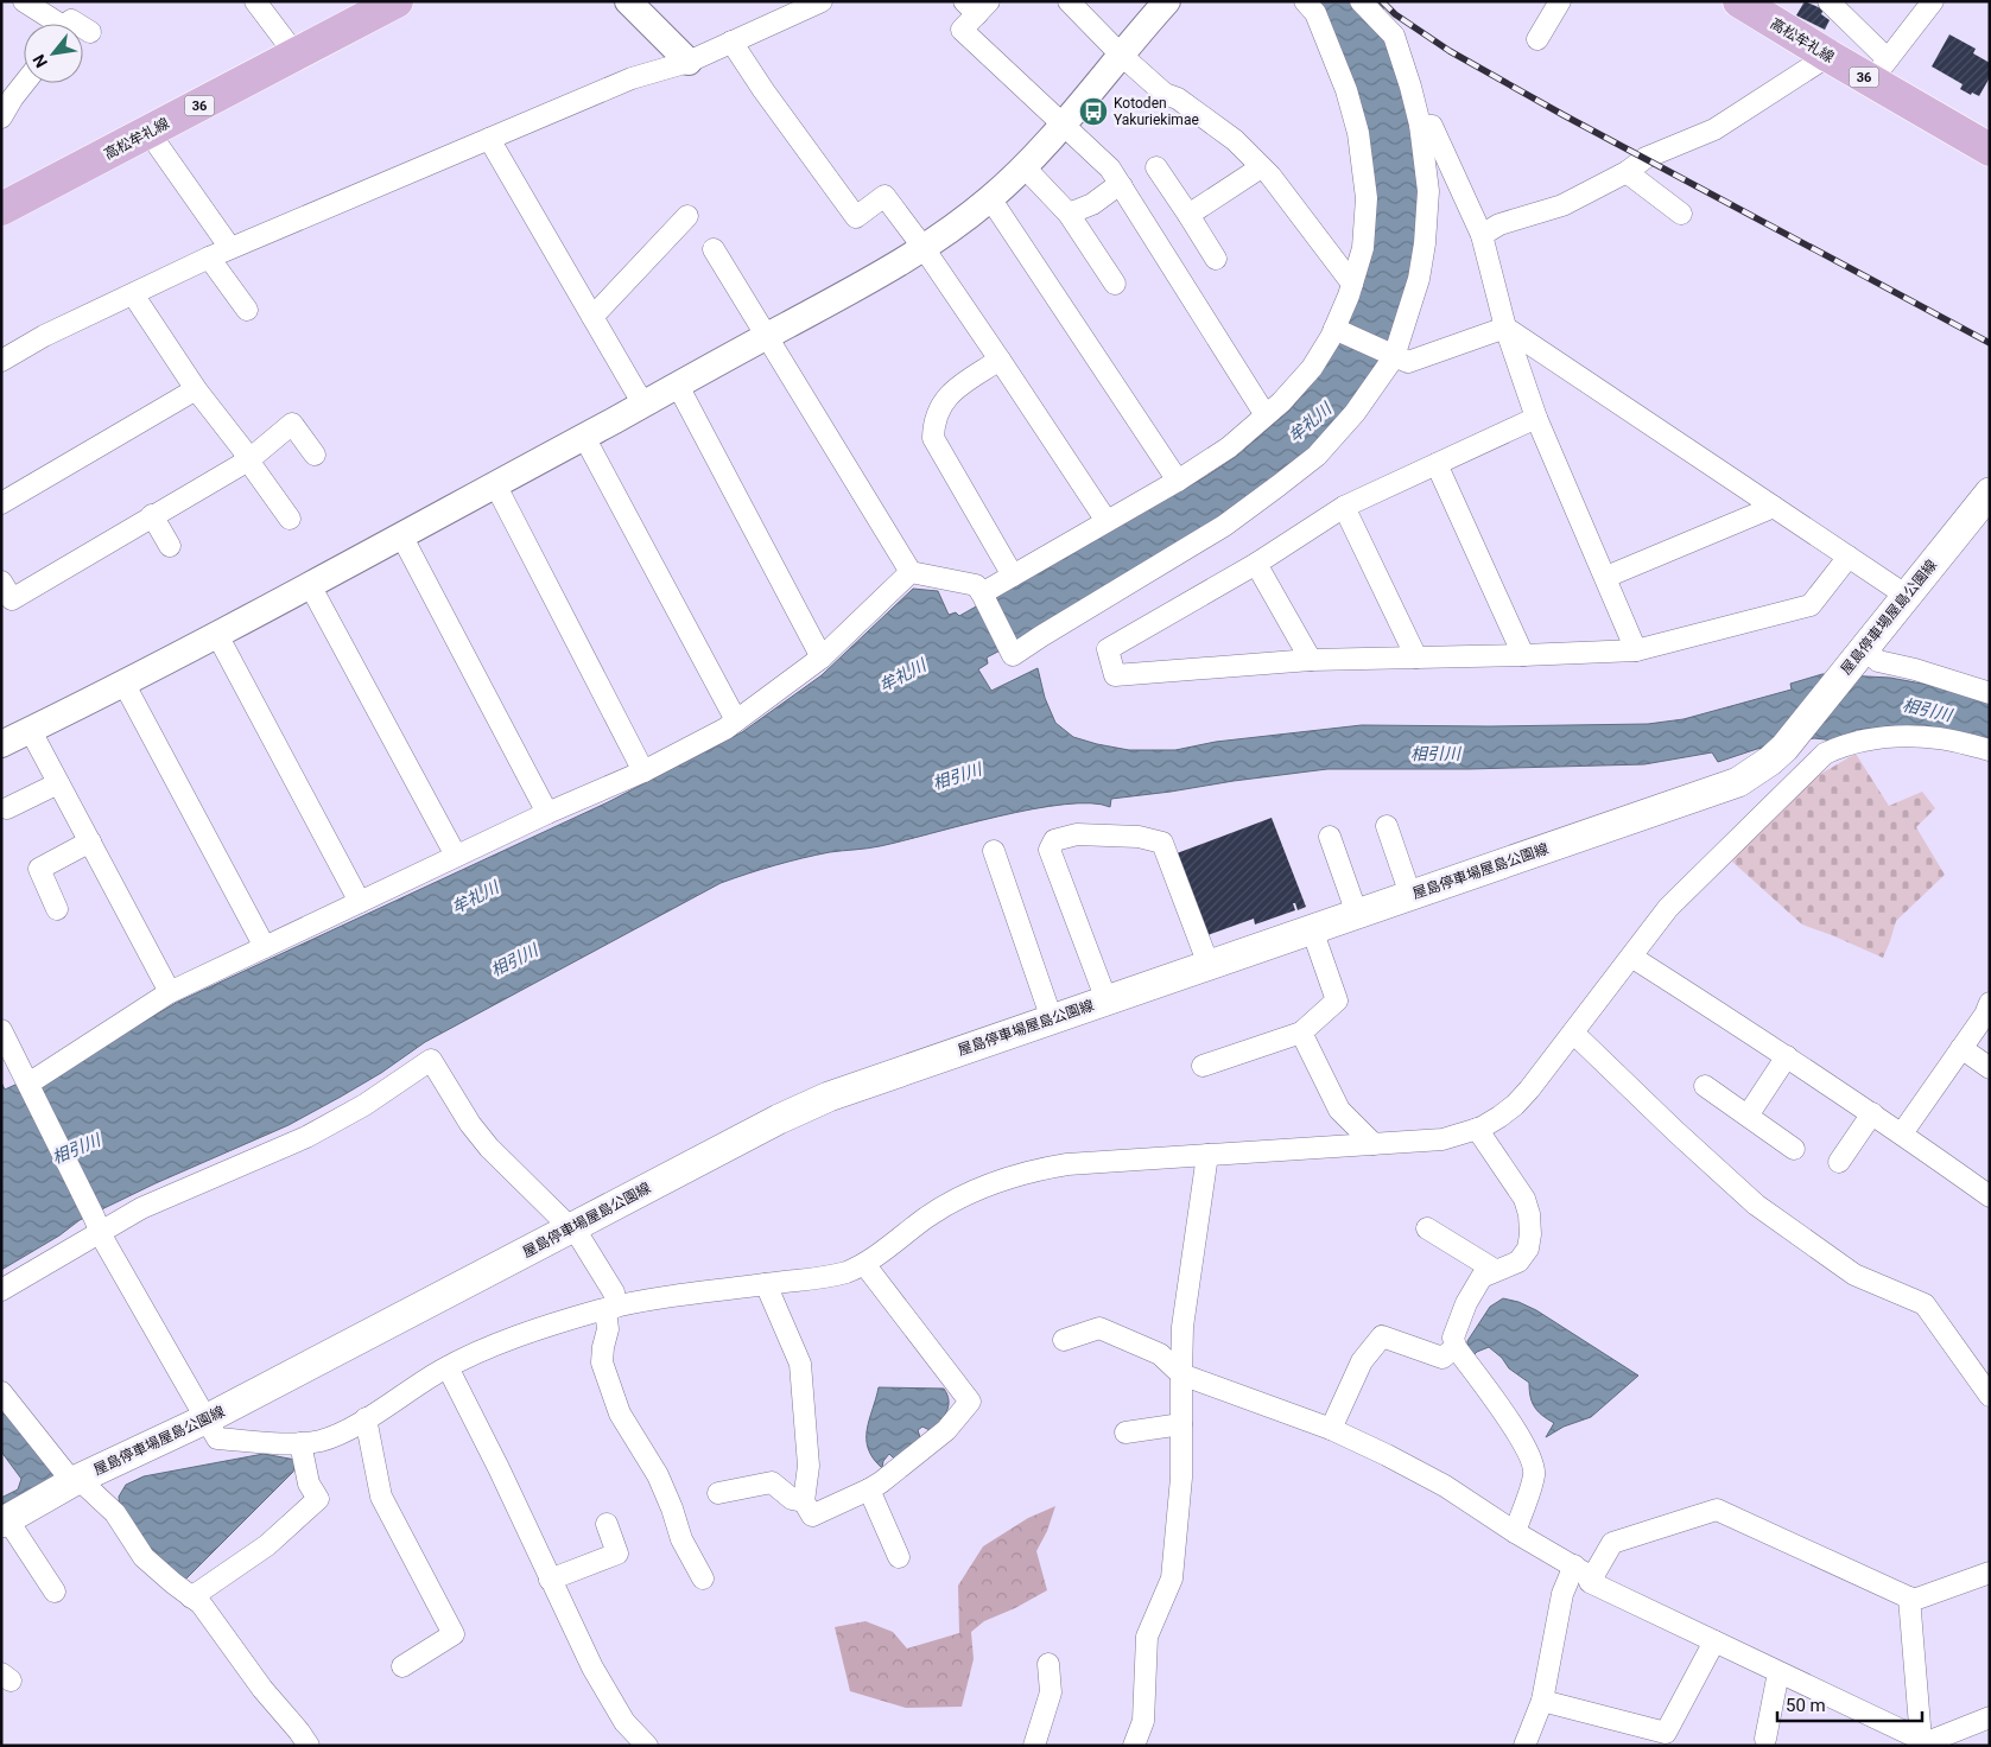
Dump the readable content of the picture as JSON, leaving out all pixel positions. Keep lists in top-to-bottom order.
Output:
{
  "streets": {
    "main road": ["高松牟礼線", "36", "屋島停車場屋島公園線"]
  },
  "water": ["牟礼川", "相引川"],
  "places": {
    "bus stop": ["Kotoden Yakuriekimae"]
  },
  "scale_bar": "50 m",
  "north": "bottom left"
}
